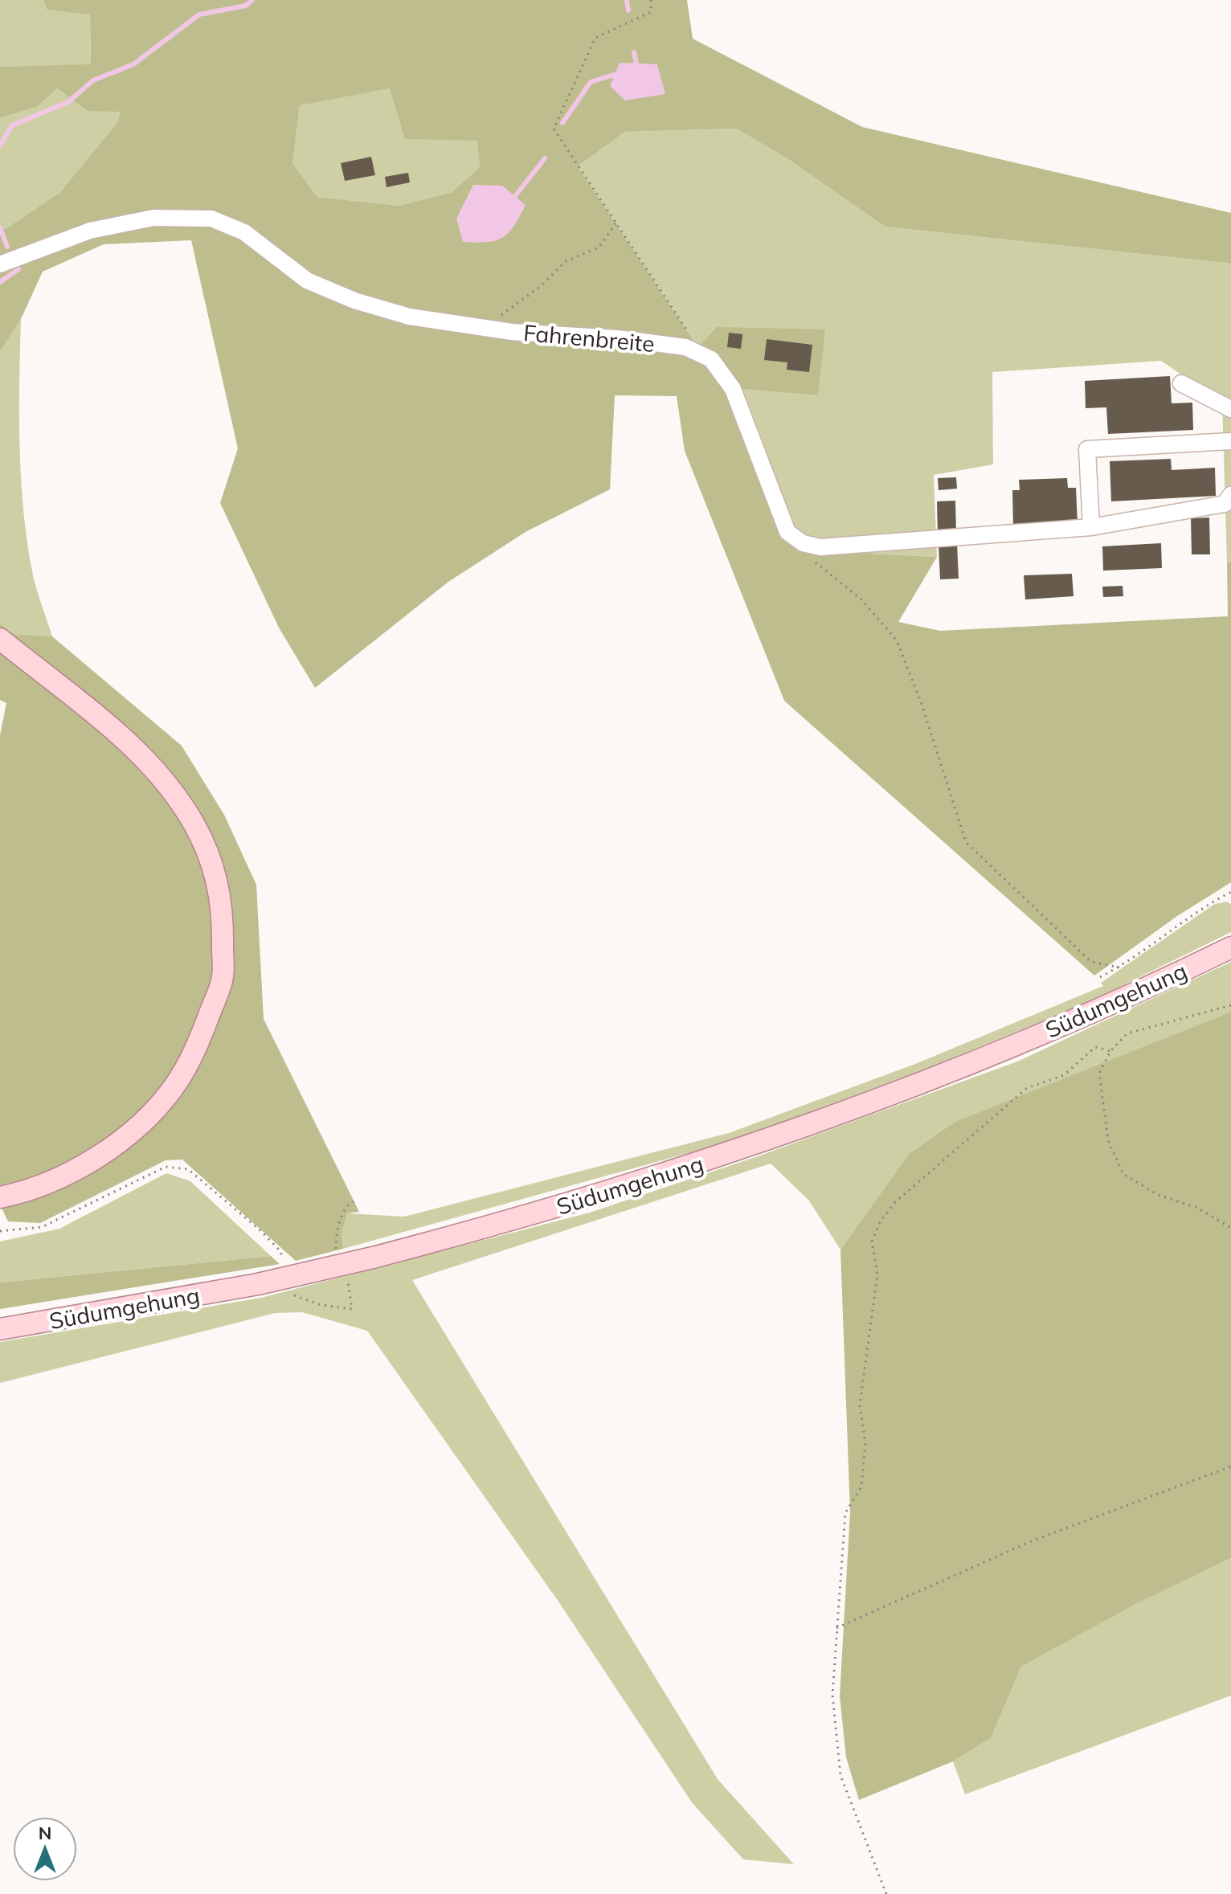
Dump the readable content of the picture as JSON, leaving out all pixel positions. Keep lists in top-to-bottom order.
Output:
{
  "streets": {
    "main road": ["Südumgehung"],
    "lane": ["Fahrenbreite"]
  },
  "north": "top"
}
